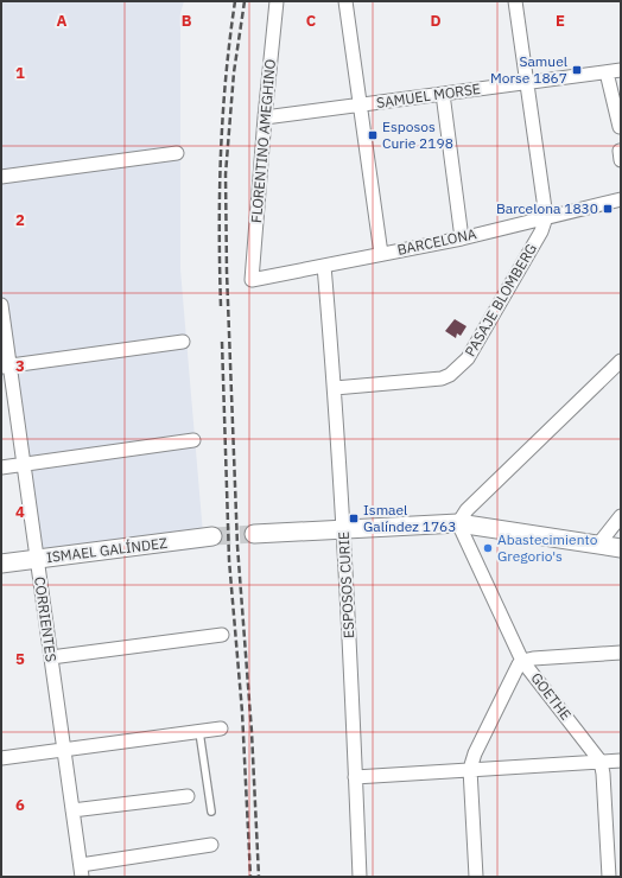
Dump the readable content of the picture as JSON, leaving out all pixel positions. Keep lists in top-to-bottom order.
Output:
{
  "streets": {
    "main road": ["ISMAEL GALÍNDEZ"],
    "street": [
      "SAMUEL MORSE",
      "FLORENTINO AMEGHINO",
      "BARCELONA",
      "PASAJE BLOMBERG",
      "ESPOSOS CURIE",
      "CORRIENTES",
      "GOETHE"
    ]
  },
  "crossings": [
    ["SAMUEL MORSE", "FLORENTINO AMEGHINO"],
    ["FLORENTINO AMEGHINO", "BARCELONA"],
    ["BARCELONA", "PASAJE BLOMBERG"],
    ["BARCELONA", "ESPOSOS CURIE"],
    ["PASAJE BLOMBERG", "ESPOSOS CURIE"],
    ["ISMAEL GALÍNDEZ", "CORRIENTES"]
  ],
  "places": {
    "transit": [
      "Samuel Morse 1867",
      "Esposos Curie 2198",
      "Barcelona 1830",
      "Ismael Galíndez 1763"
    ],
    "other": ["Abastecimiento Gregorio's"]
  },
  "grid": {
    "columns": [
      "A",
      "B",
      "C",
      "D",
      "E"
    ],
    "rows": [
      "1",
      "2",
      "3",
      "4",
      "5",
      "6"
    ]
  }
}
